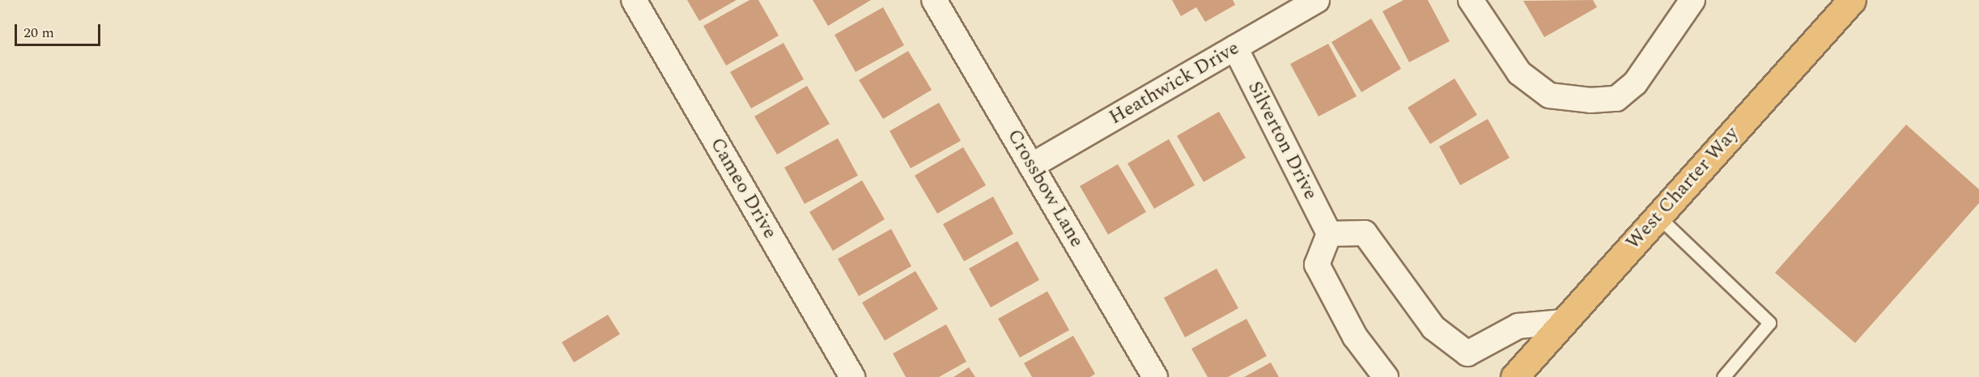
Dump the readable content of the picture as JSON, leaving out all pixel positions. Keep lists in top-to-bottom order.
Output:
{
  "streets": {
    "highway": ["West Charter Way"],
    "street": [
      "Heathwick Drive",
      "Silverton Drive",
      "Cameo Drive",
      "Crossbow Lane"
    ]
  },
  "crossings": [
    ["Heathwick Drive", "Silverton Drive"],
    ["Heathwick Drive", "Crossbow Lane"]
  ],
  "scale_bar": "20 m"
}
